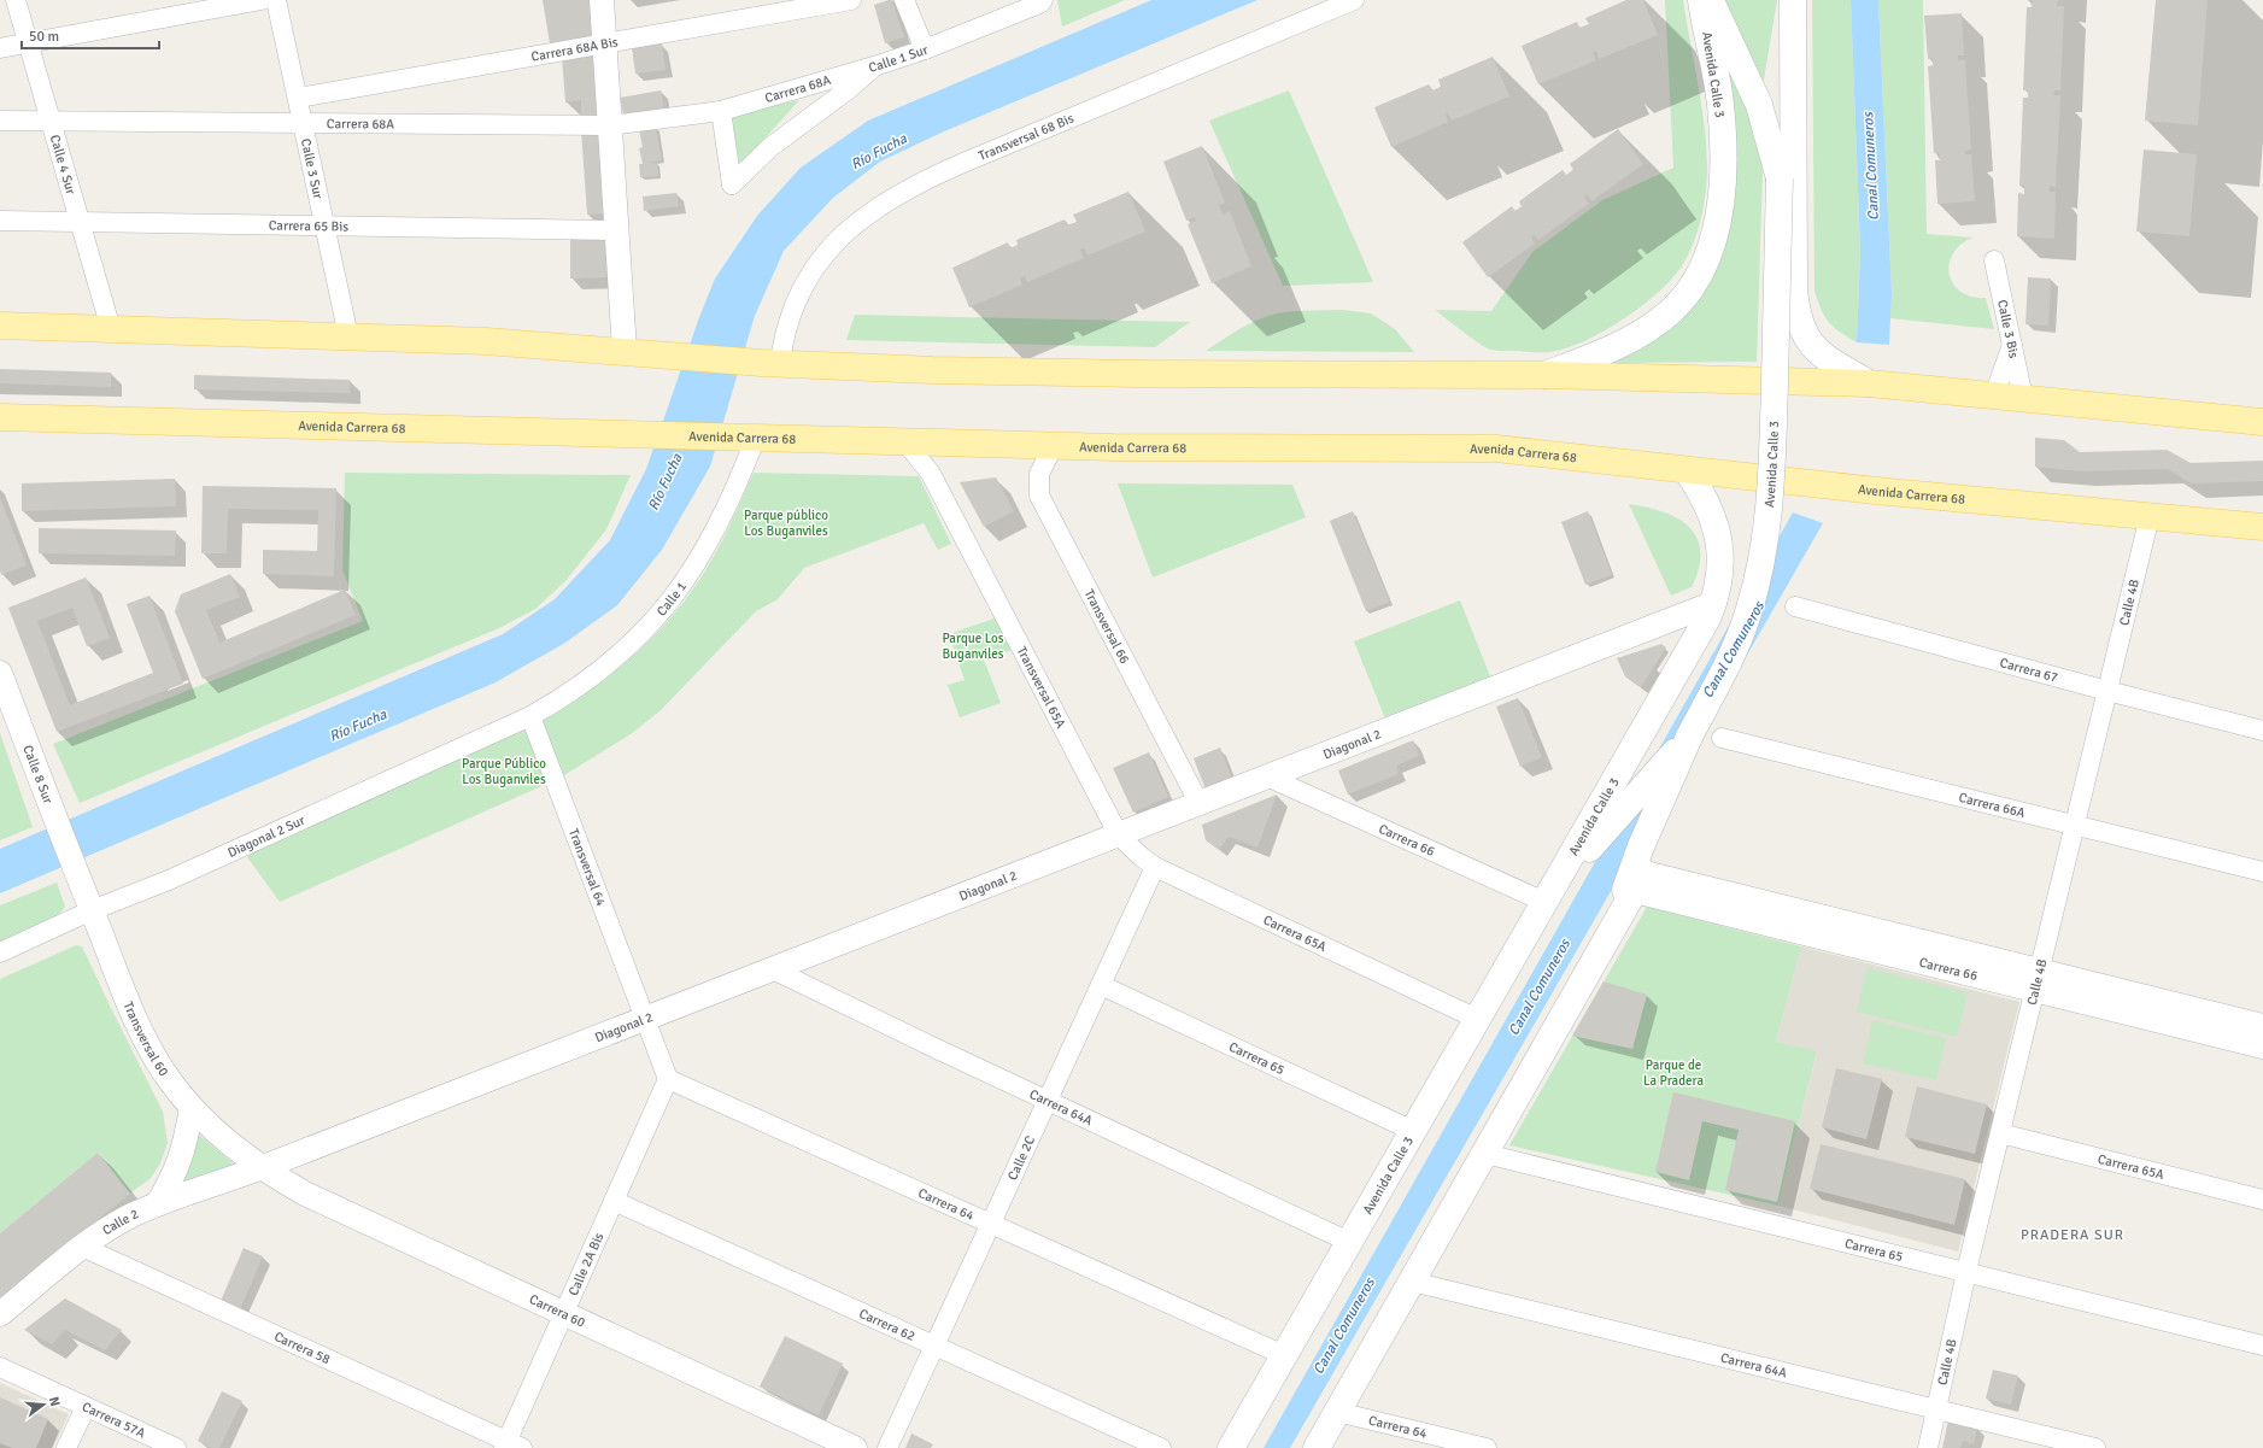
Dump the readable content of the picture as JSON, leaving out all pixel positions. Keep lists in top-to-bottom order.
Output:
{
  "streets": {
    "main road": ["Avenida Calle 3", "Avenida Carrera 68"],
    "street": [
      "Carrera 68A Bis",
      "Calle 1 Sur",
      "Carrera 68A",
      "Transversal 68 Bis",
      "Calle 4 Sur",
      "Calle 3 Sur",
      "Carrera 65 Bis",
      "Calle 3 Bis",
      "Calle 1",
      "Calle 4B",
      "Transversal 66",
      "Carrera 67",
      "Transversal 65A",
      "Diagonal 2",
      "Calle 8 Sur",
      "Carrera 66A",
      "Diagonal 2 Sur",
      "Carrera 66",
      "Transversal 64",
      "Carrera 65A",
      "Transversal 60",
      "Carrera 65",
      "Carrera 64A",
      "Calle 2C",
      "Carrera 64",
      "Calle 2",
      "Calle 2A Bis",
      "Carrera 60",
      "Carrera 62",
      "Carrera 58",
      "Carrera 57A"
    ]
  },
  "crossings": [
    ["Carrera 68A Bis", "Calle 3 Sur"],
    ["Calle 1 Sur", "Carrera 68A"],
    ["Avenida Calle 3", "Avenida Carrera 68"],
    ["Avenida Calle 3", "Diagonal 2"],
    ["Avenida Calle 3", "Carrera 66"],
    ["Avenida Calle 3", "Carrera 65A"],
    ["Avenida Calle 3", "Carrera 65"],
    ["Avenida Calle 3", "Carrera 64A"],
    ["Avenida Calle 3", "Carrera 64"],
    ["Carrera 68A", "Calle 4 Sur"],
    ["Carrera 68A", "Calle 3 Sur"],
    ["Calle 4 Sur", "Carrera 65 Bis"],
    ["Calle 3 Sur", "Carrera 65 Bis"],
    ["Avenida Carrera 68", "Calle 1"],
    ["Avenida Carrera 68", "Calle 4B"],
    ["Avenida Carrera 68", "Transversal 66"],
    ["Avenida Carrera 68", "Transversal 65A"],
    ["Calle 1", "Diagonal 2 Sur"],
    ["Calle 1", "Transversal 64"],
    ["Calle 4B", "Carrera 67"],
    ["Calle 4B", "Carrera 66A"],
    ["Calle 4B", "Carrera 66"],
    ["Calle 4B", "Carrera 65A"],
    ["Calle 4B", "Carrera 65"],
    ["Calle 4B", "Carrera 64A"],
    ["Transversal 66", "Diagonal 2"],
    ["Transversal 65A", "Diagonal 2"],
    ["Transversal 65A", "Carrera 65A"],
    ["Diagonal 2", "Carrera 66"],
    ["Diagonal 2", "Transversal 64"],
    ["Diagonal 2", "Carrera 65A"],
    ["Diagonal 2", "Transversal 60"],
    ["Diagonal 2", "Carrera 64A"],
    ["Diagonal 2", "Calle 2"],
    ["Diagonal 2", "Carrera 60"],
    ["Calle 8 Sur", "Transversal 60"],
    ["Diagonal 2 Sur", "Transversal 64"],
    ["Diagonal 2 Sur", "Transversal 60"],
    ["Carrera 65A", "Calle 2C"],
    ["Transversal 60", "Calle 2"],
    ["Transversal 60", "Carrera 60"],
    ["Carrera 65", "Calle 2C"],
    ["Carrera 64A", "Calle 2C"],
    ["Calle 2C", "Carrera 64"],
    ["Calle 2C", "Carrera 62"],
    ["Carrera 64", "Calle 2A Bis"],
    ["Calle 2", "Carrera 60"],
    ["Calle 2", "Carrera 58"],
    ["Calle 2A Bis", "Carrera 60"],
    ["Calle 2A Bis", "Carrera 62"],
    ["Calle 2A Bis", "Carrera 58"]
  ],
  "districts": ["PRADERA SUR"],
  "water": ["Río Fucha", "Canal Comuneros"],
  "parks": [
    "Parque público Los Buganviles",
    "Parque Los Buganviles",
    "Parque Público Los Buganviles",
    "Parque de La Pradera"
  ],
  "scale_bar": "50 m",
  "north": "right"
}
